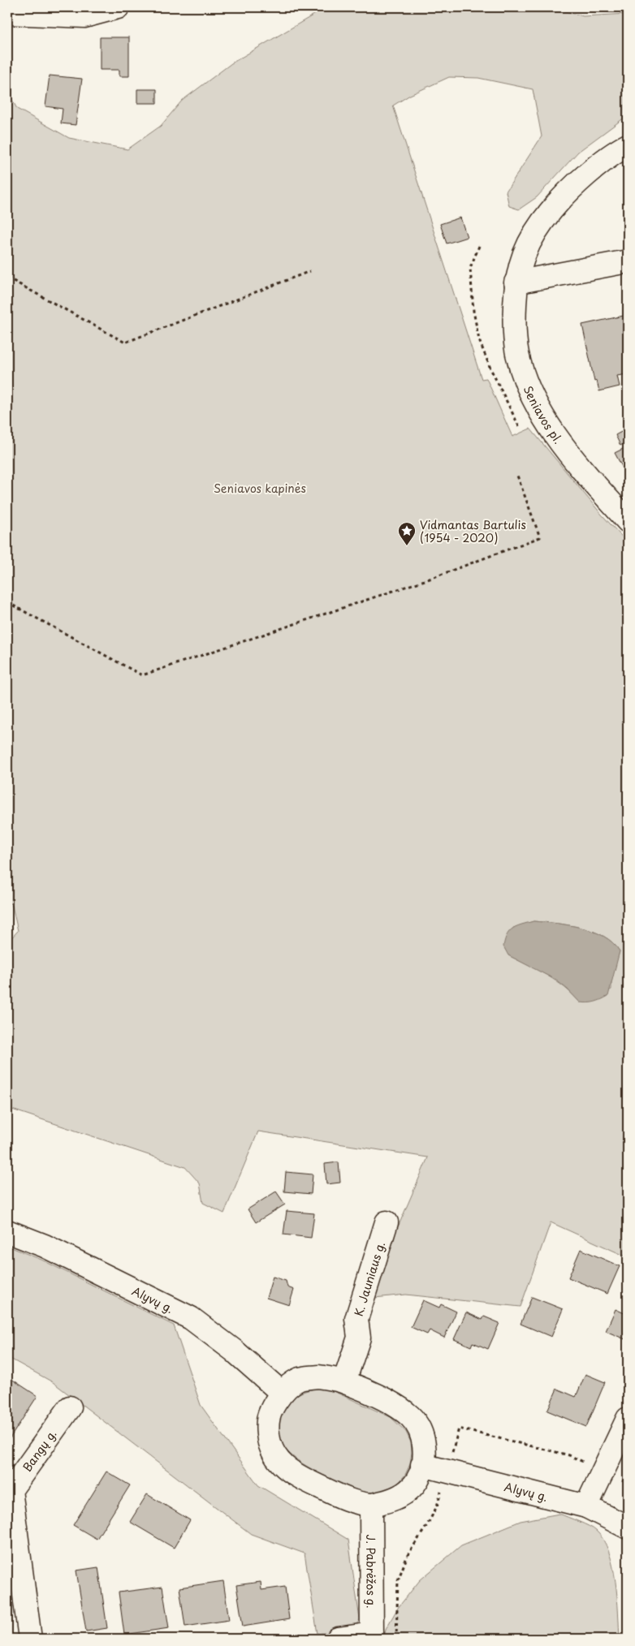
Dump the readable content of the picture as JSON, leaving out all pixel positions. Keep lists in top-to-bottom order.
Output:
{
  "streets": {
    "main road": [
      "Seniavos pl.",
      "K. Jauniaus g.",
      "Alyvų g.",
      "Bangų g.",
      "J. Pabrėžos g."
    ]
  },
  "crossings": [
    ["K. Jauniaus g.", "Alyvų g."],
    ["K. Jauniaus g.", "J. Pabrėžos g."],
    ["Alyvų g.", "J. Pabrėžos g."]
  ],
  "parks": ["Seniavos kapinės"],
  "places": {
    "place": ["Vidmantas Bartulis (1954 - 2020)"]
  }
}
